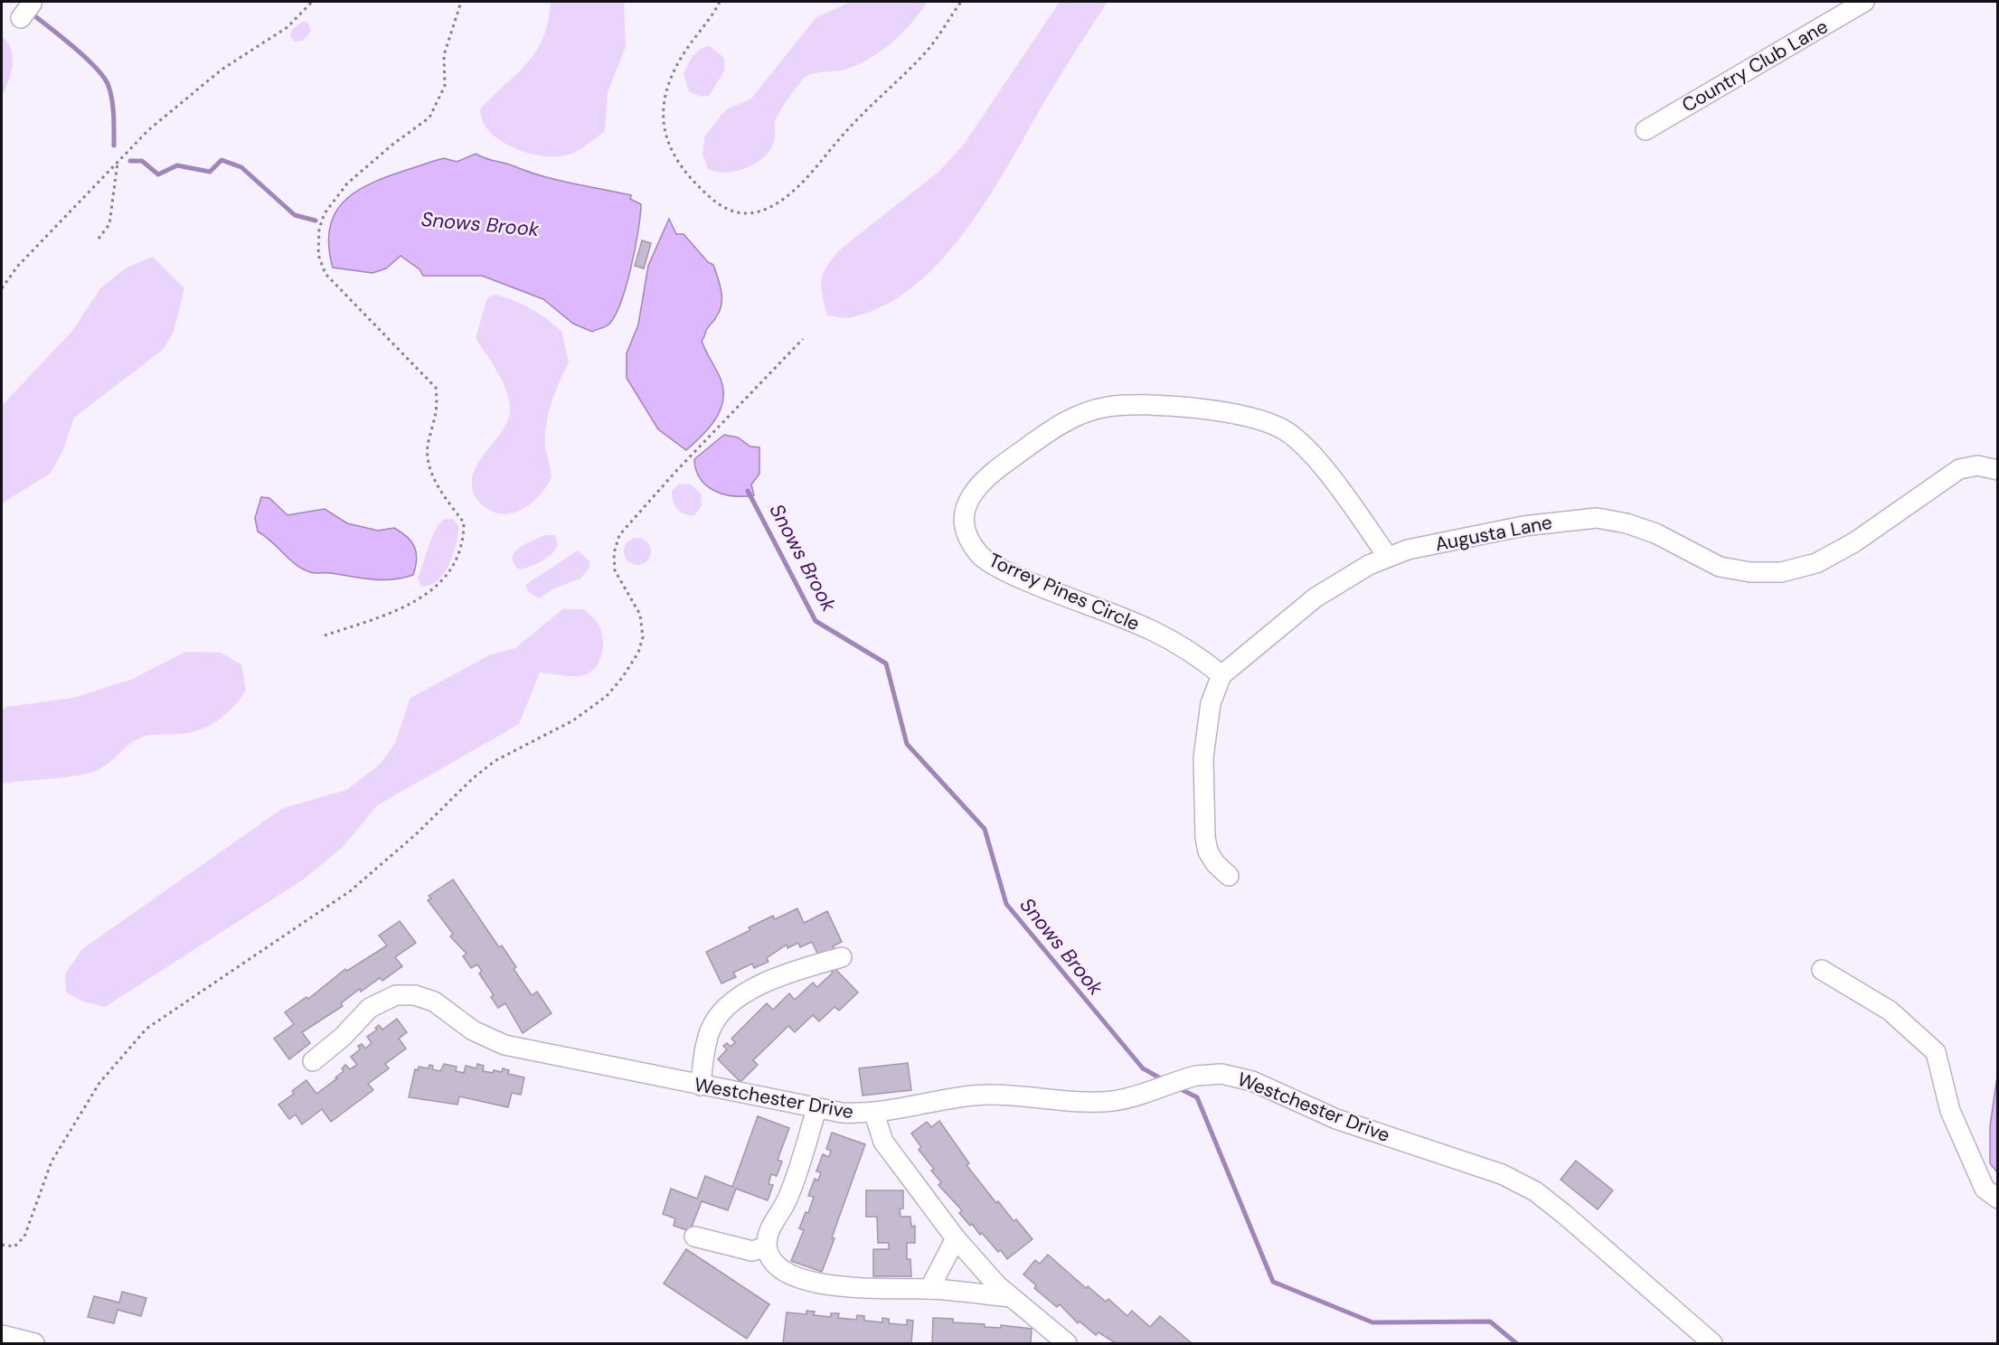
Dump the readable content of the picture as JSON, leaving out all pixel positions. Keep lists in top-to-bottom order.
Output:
{
  "streets": {
    "street": [
      "Country Club Lane",
      "Augusta Lane",
      "Torrey Pines Circle",
      "Westchester Drive"
    ]
  },
  "crossings": [
    ["Augusta Lane", "Torrey Pines Circle"]
  ],
  "water": ["Snows Brook"]
}
